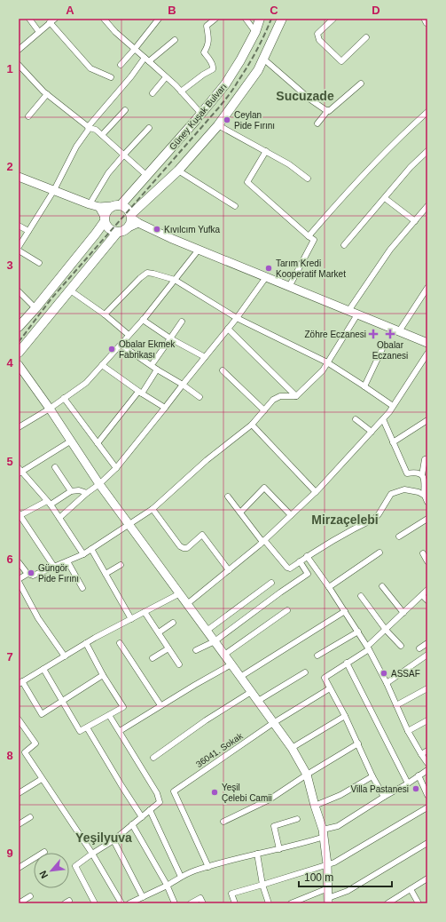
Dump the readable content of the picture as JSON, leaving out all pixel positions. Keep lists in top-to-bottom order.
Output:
{
  "streets": {
    "main road": ["Güney Kuşak Bulvarı"],
    "street": ["36041. Sokak"]
  },
  "districts": ["Sucuzade", "Mirzaçelebi", "Yeşilyuva"],
  "places": {
    "other": [
      "Ceylan Pide Fırını",
      "Kıvılcım Yufka",
      "Tarım Kredi Kooperatif Market",
      "Obalar Ekmek Fabrikası",
      "Güngör Pide Fırını",
      "ASSAF",
      "Villa Pastanesi",
      "Yeşil Çelebi Camii"
    ],
    "health": ["Zöhre Eczanesi", "Obalar Eczanesi"]
  },
  "scale_bar": "100 m",
  "north": "bottom left",
  "grid": {
    "columns": [
      "A",
      "B",
      "C",
      "D"
    ],
    "rows": [
      "1",
      "2",
      "3",
      "4",
      "5",
      "6",
      "7",
      "8",
      "9"
    ]
  }
}
